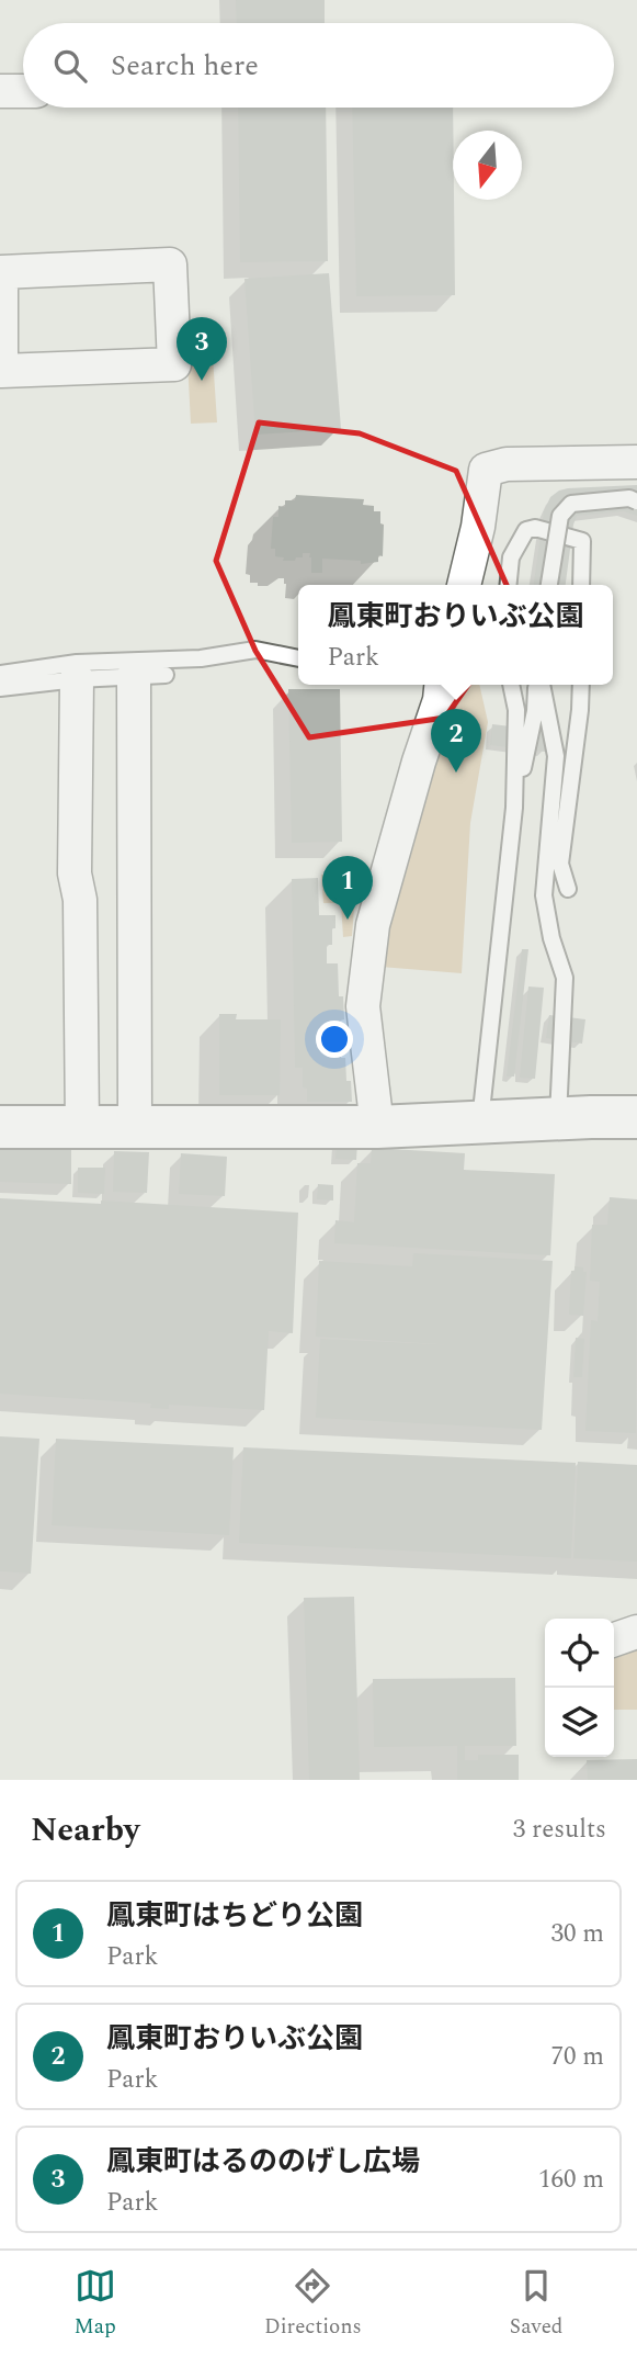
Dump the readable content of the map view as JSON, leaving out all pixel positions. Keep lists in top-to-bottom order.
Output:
{
  "north": "bottom",
  "page": {
    "search": "Search here",
    "pins": ["3", "2", "1"],
    "popup": ["鳳東町おりいぶ公園", "Park"],
    "heading": ["Nearby", "3 results"],
    "list": [
      {
        "mark": "1",
        "name": "鳳東町はちどり公園",
        "note": "Park",
        "value": "30 m"
      },
      {
        "mark": "2",
        "name": "鳳東町おりいぶ公園",
        "note": "Park",
        "value": "70 m"
      },
      {
        "mark": "3",
        "name": "鳳東町はるののげし広場",
        "note": "Park",
        "value": "160 m"
      }
    ],
    "nav": ["Map", "Directions", "Saved"]
  }
}
